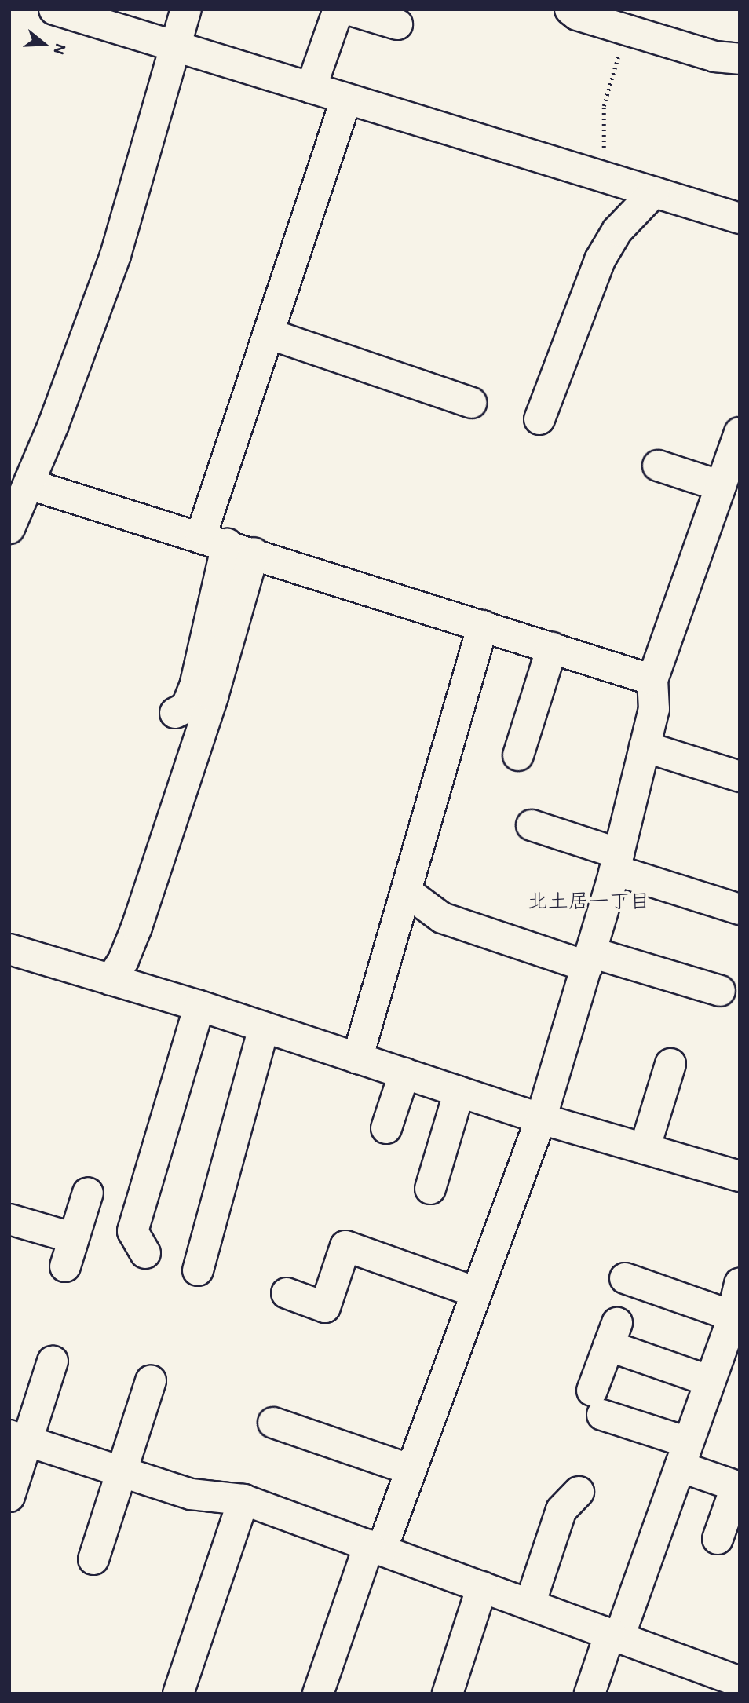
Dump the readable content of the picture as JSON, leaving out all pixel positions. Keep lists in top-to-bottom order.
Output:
{
  "districts": ["北土居一丁目"],
  "north": "right"
}
